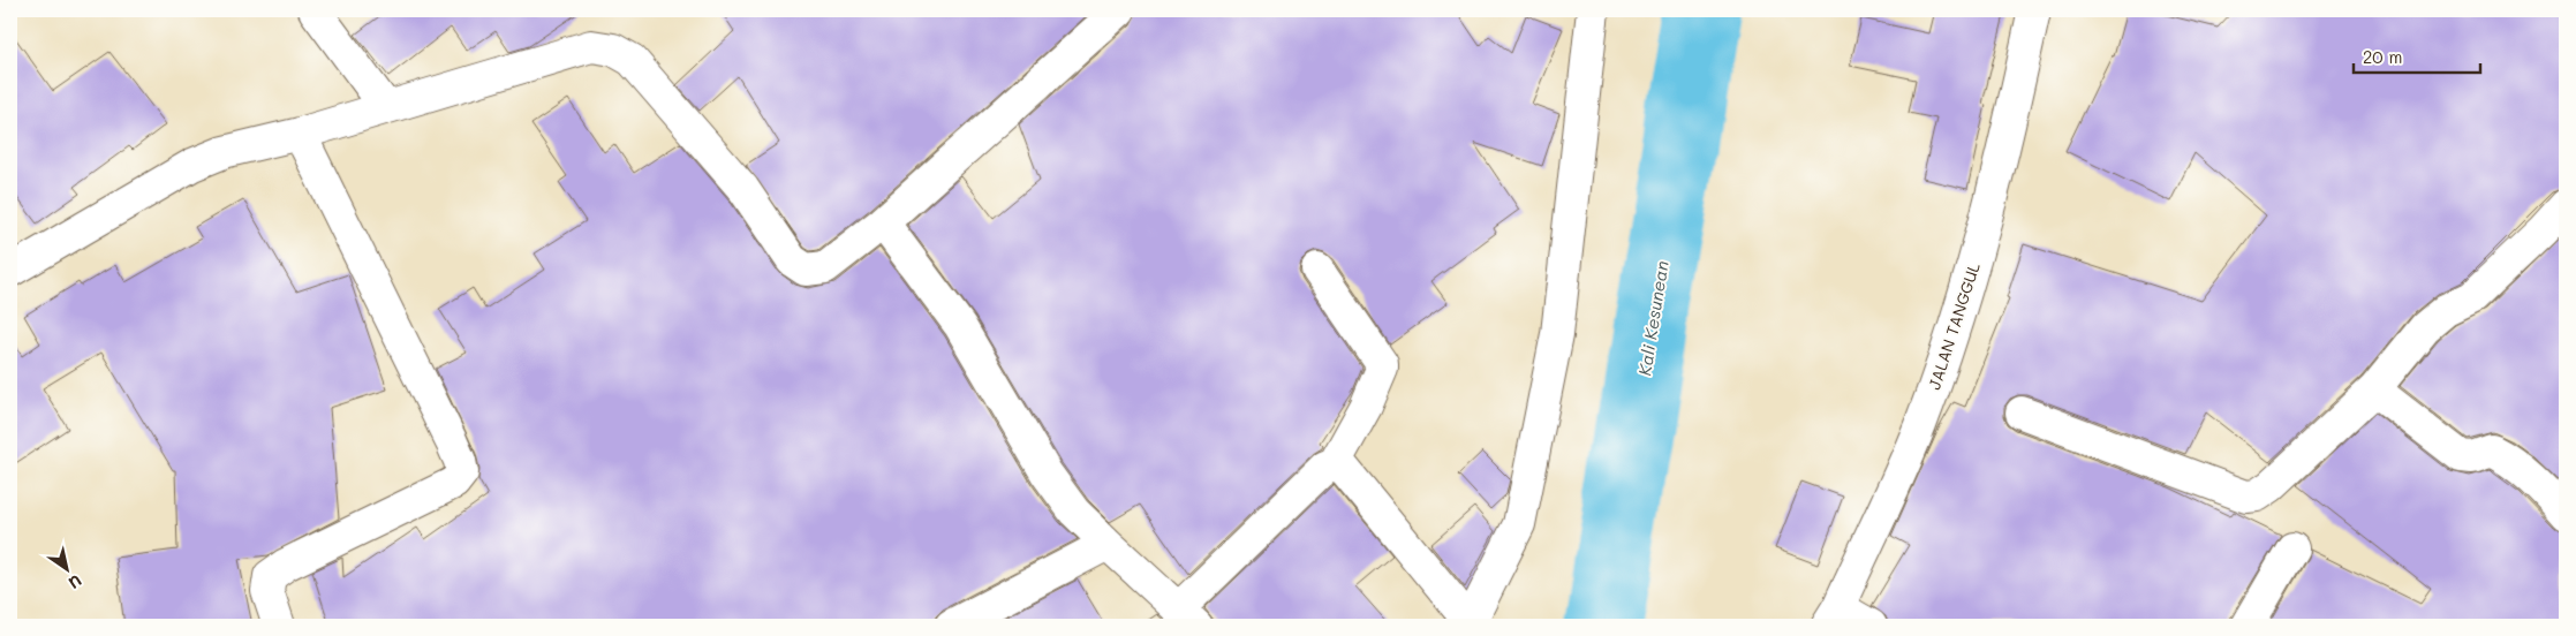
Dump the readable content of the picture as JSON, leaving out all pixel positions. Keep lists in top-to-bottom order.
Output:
{
  "streets": {
    "street": ["JALAN TANGGUL"]
  },
  "water": ["Kali Kesunean"],
  "scale_bar": "20 m",
  "north": "bottom right"
}
